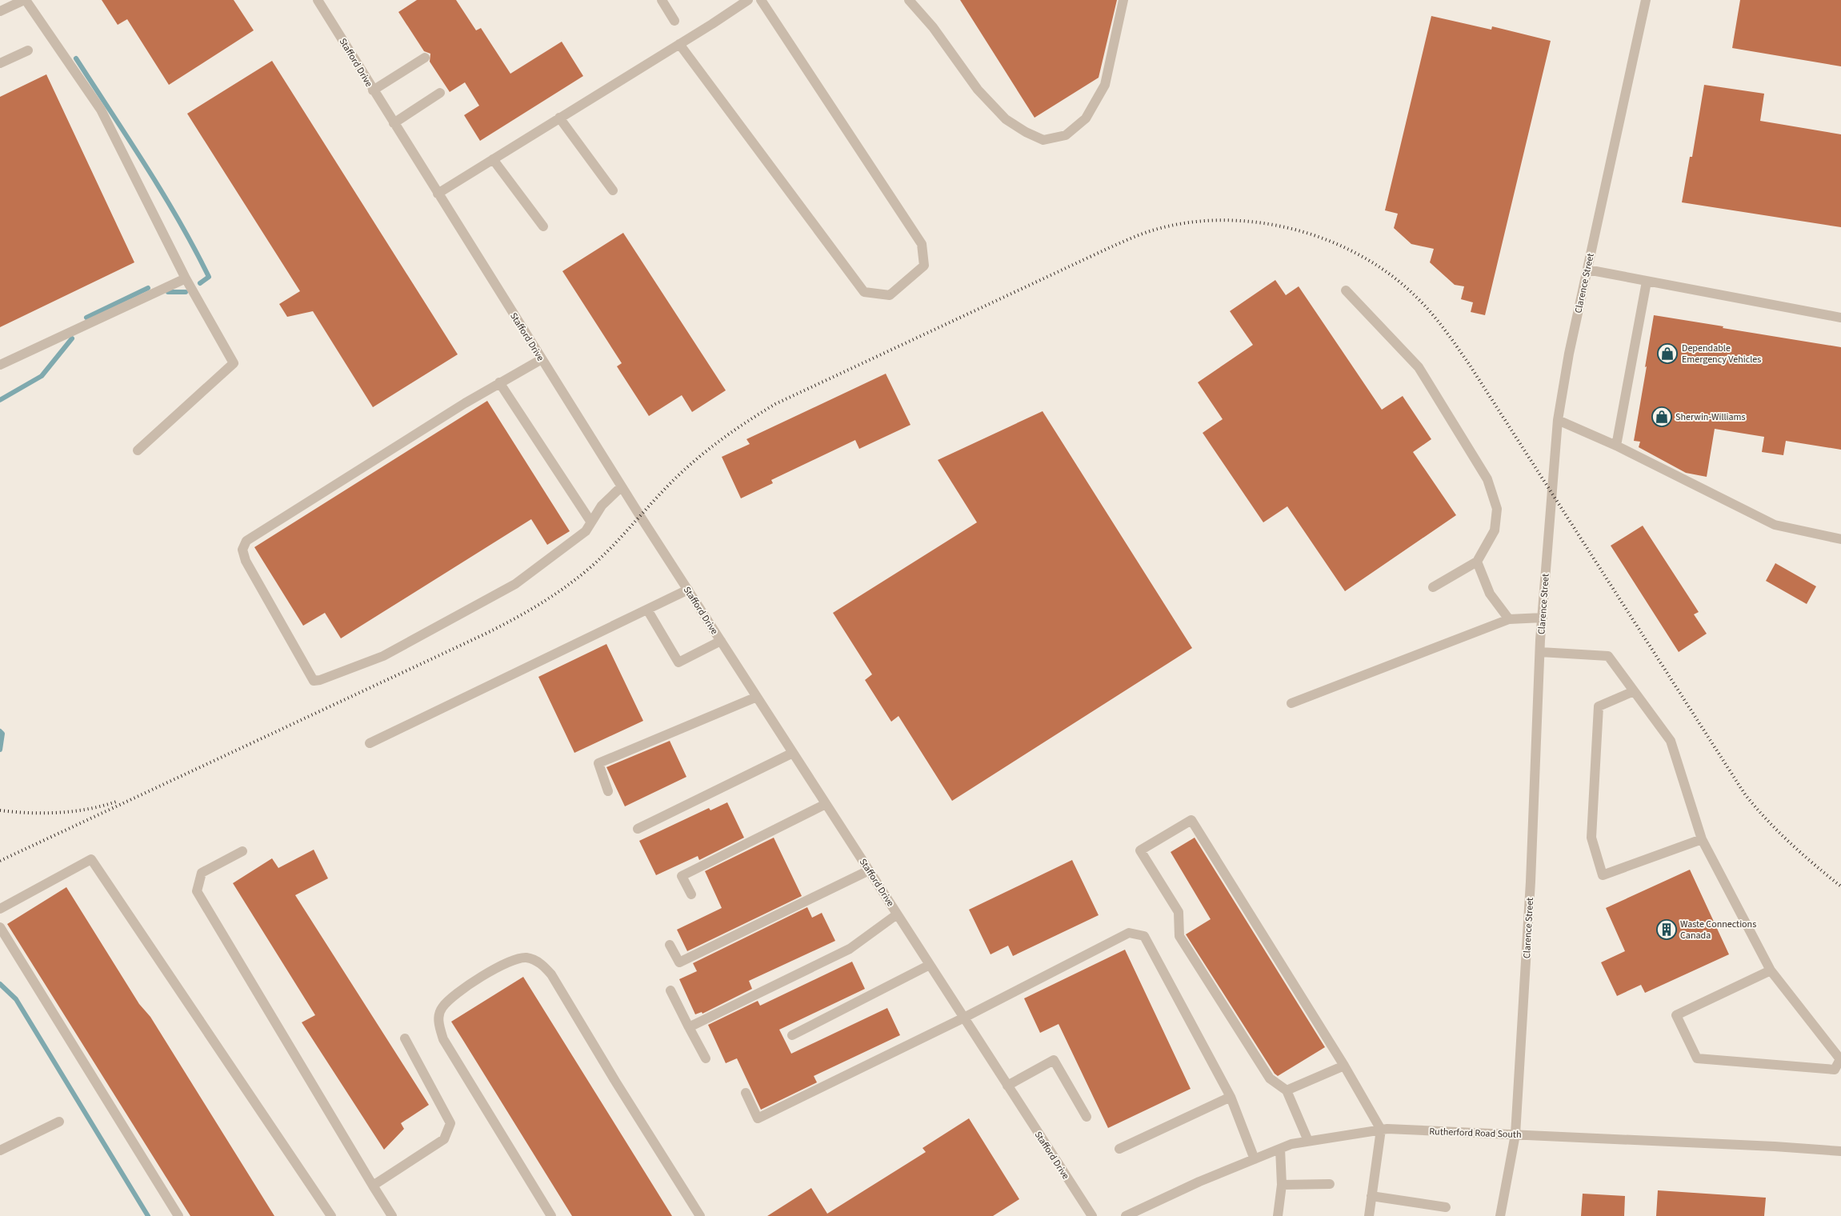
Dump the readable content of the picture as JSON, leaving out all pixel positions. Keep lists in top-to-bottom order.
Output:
{
  "streets": {
    "street": ["Stafford Drive", "Clarence Street", "Rutherford Road South"]
  },
  "crossings": [
    ["Clarence Street", "Rutherford Road South"]
  ],
  "places": {
    "shop": ["Dependable Emergency Vehicles", "Sherwin-Williams"],
    "building": ["Waste Connections Canada"]
  }
}
